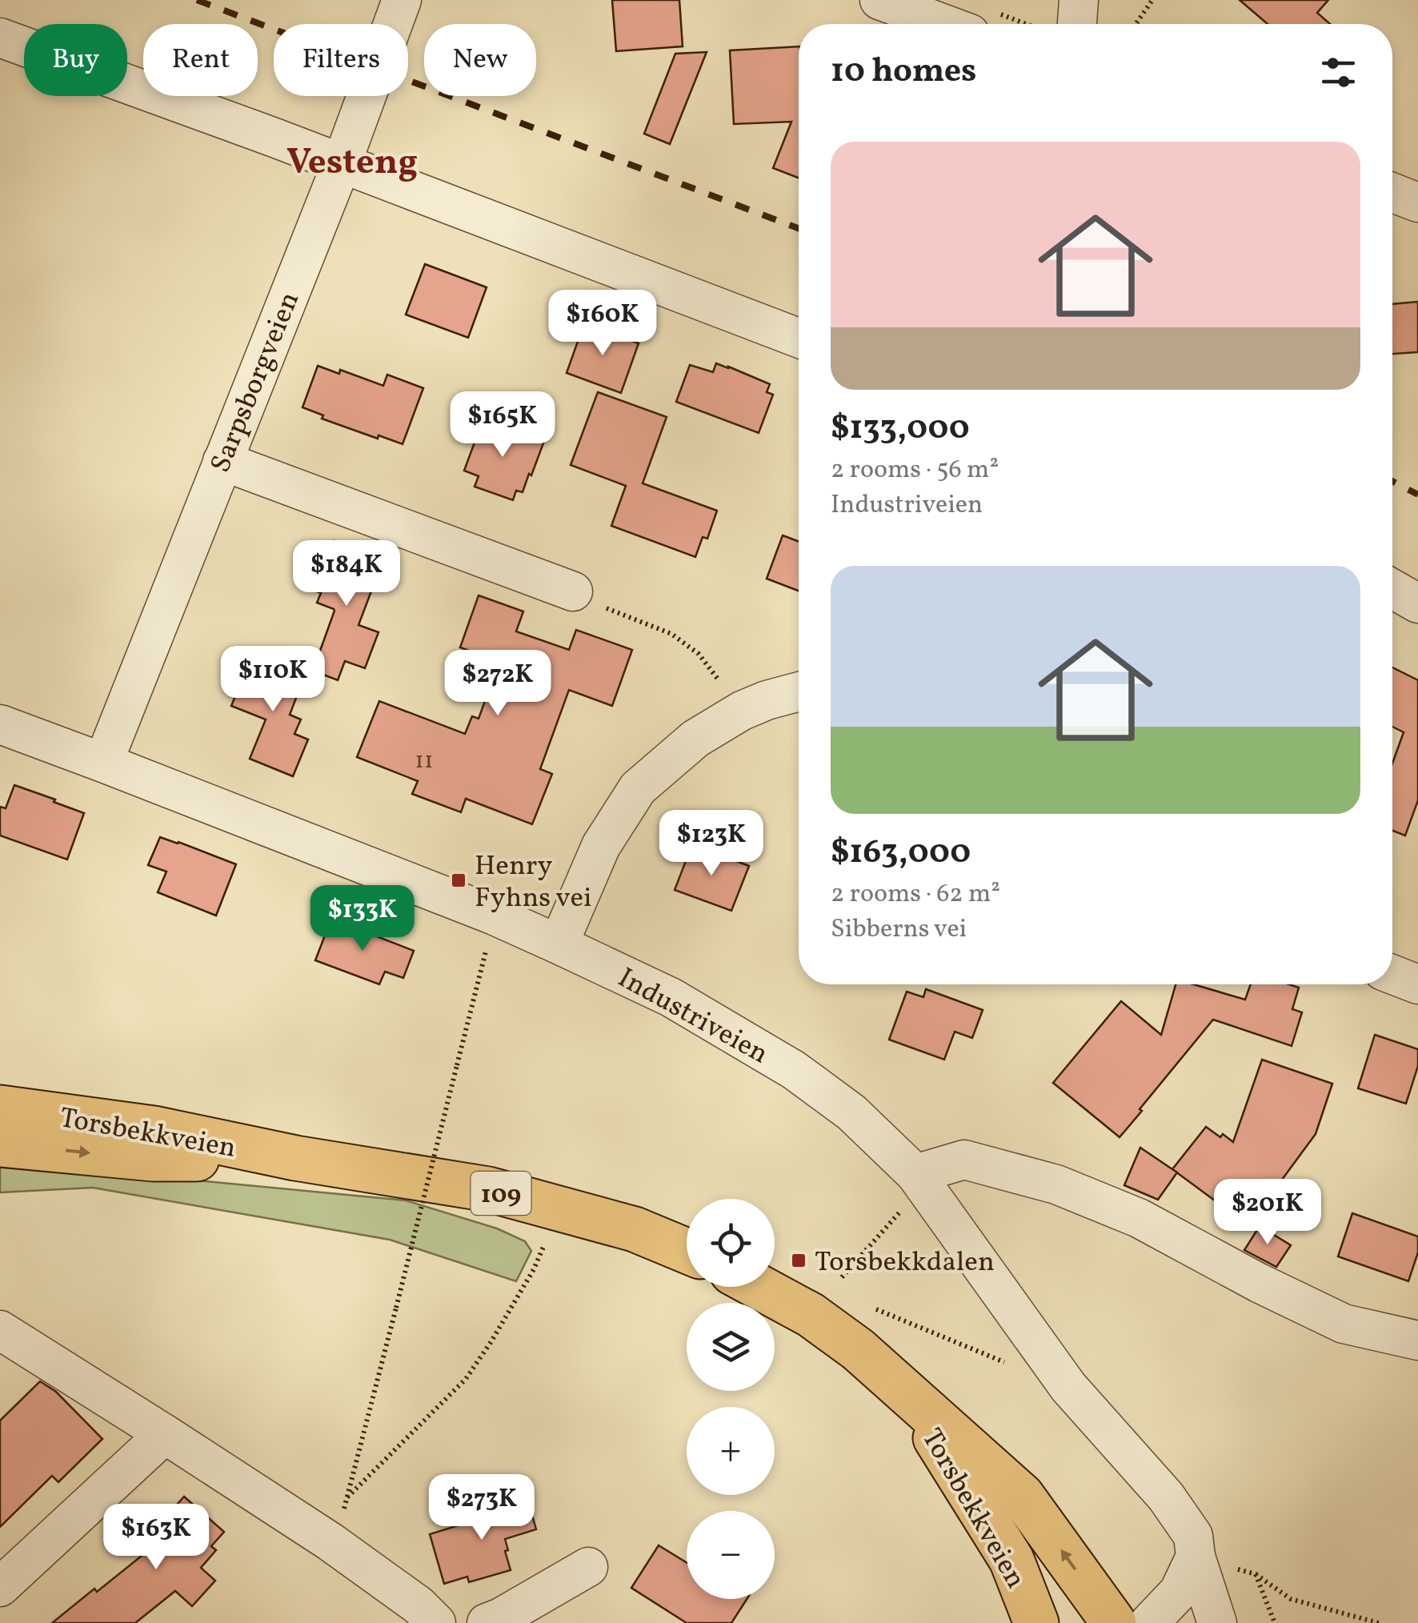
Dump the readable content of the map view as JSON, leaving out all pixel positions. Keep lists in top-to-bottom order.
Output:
{
  "streets": {
    "main road": ["Torsbekkveien", "109"],
    "street": ["Sarpsborgveien", "Industriveien"]
  },
  "crossings": [
    ["Sarpsborgveien", "Industriveien"]
  ],
  "districts": ["Vesteng"],
  "places": {
    "transit": ["Henry Fyhns vei", "Torsbekkdalen"]
  },
  "house_numbers": ["11"],
  "page": {
    "chip": [
      "Buy",
      "Rent",
      "Filters",
      "New"
    ],
    "heading": "10 homes",
    "list": [
      {
        "name": "$133,000",
        "note": "2 rooms · 56 m² · Industriveien"
      },
      {
        "name": "$163,000",
        "note": "2 rooms · 62 m² · Sibberns vei"
      }
    ],
    "price": [
      "$160K",
      "$165K",
      "$184K",
      "$110K",
      "$272K",
      "$123K",
      "$133K",
      "$201K",
      "$273K",
      "$163K"
    ],
    "map_buttons": ["+", "−"]
  }
}
